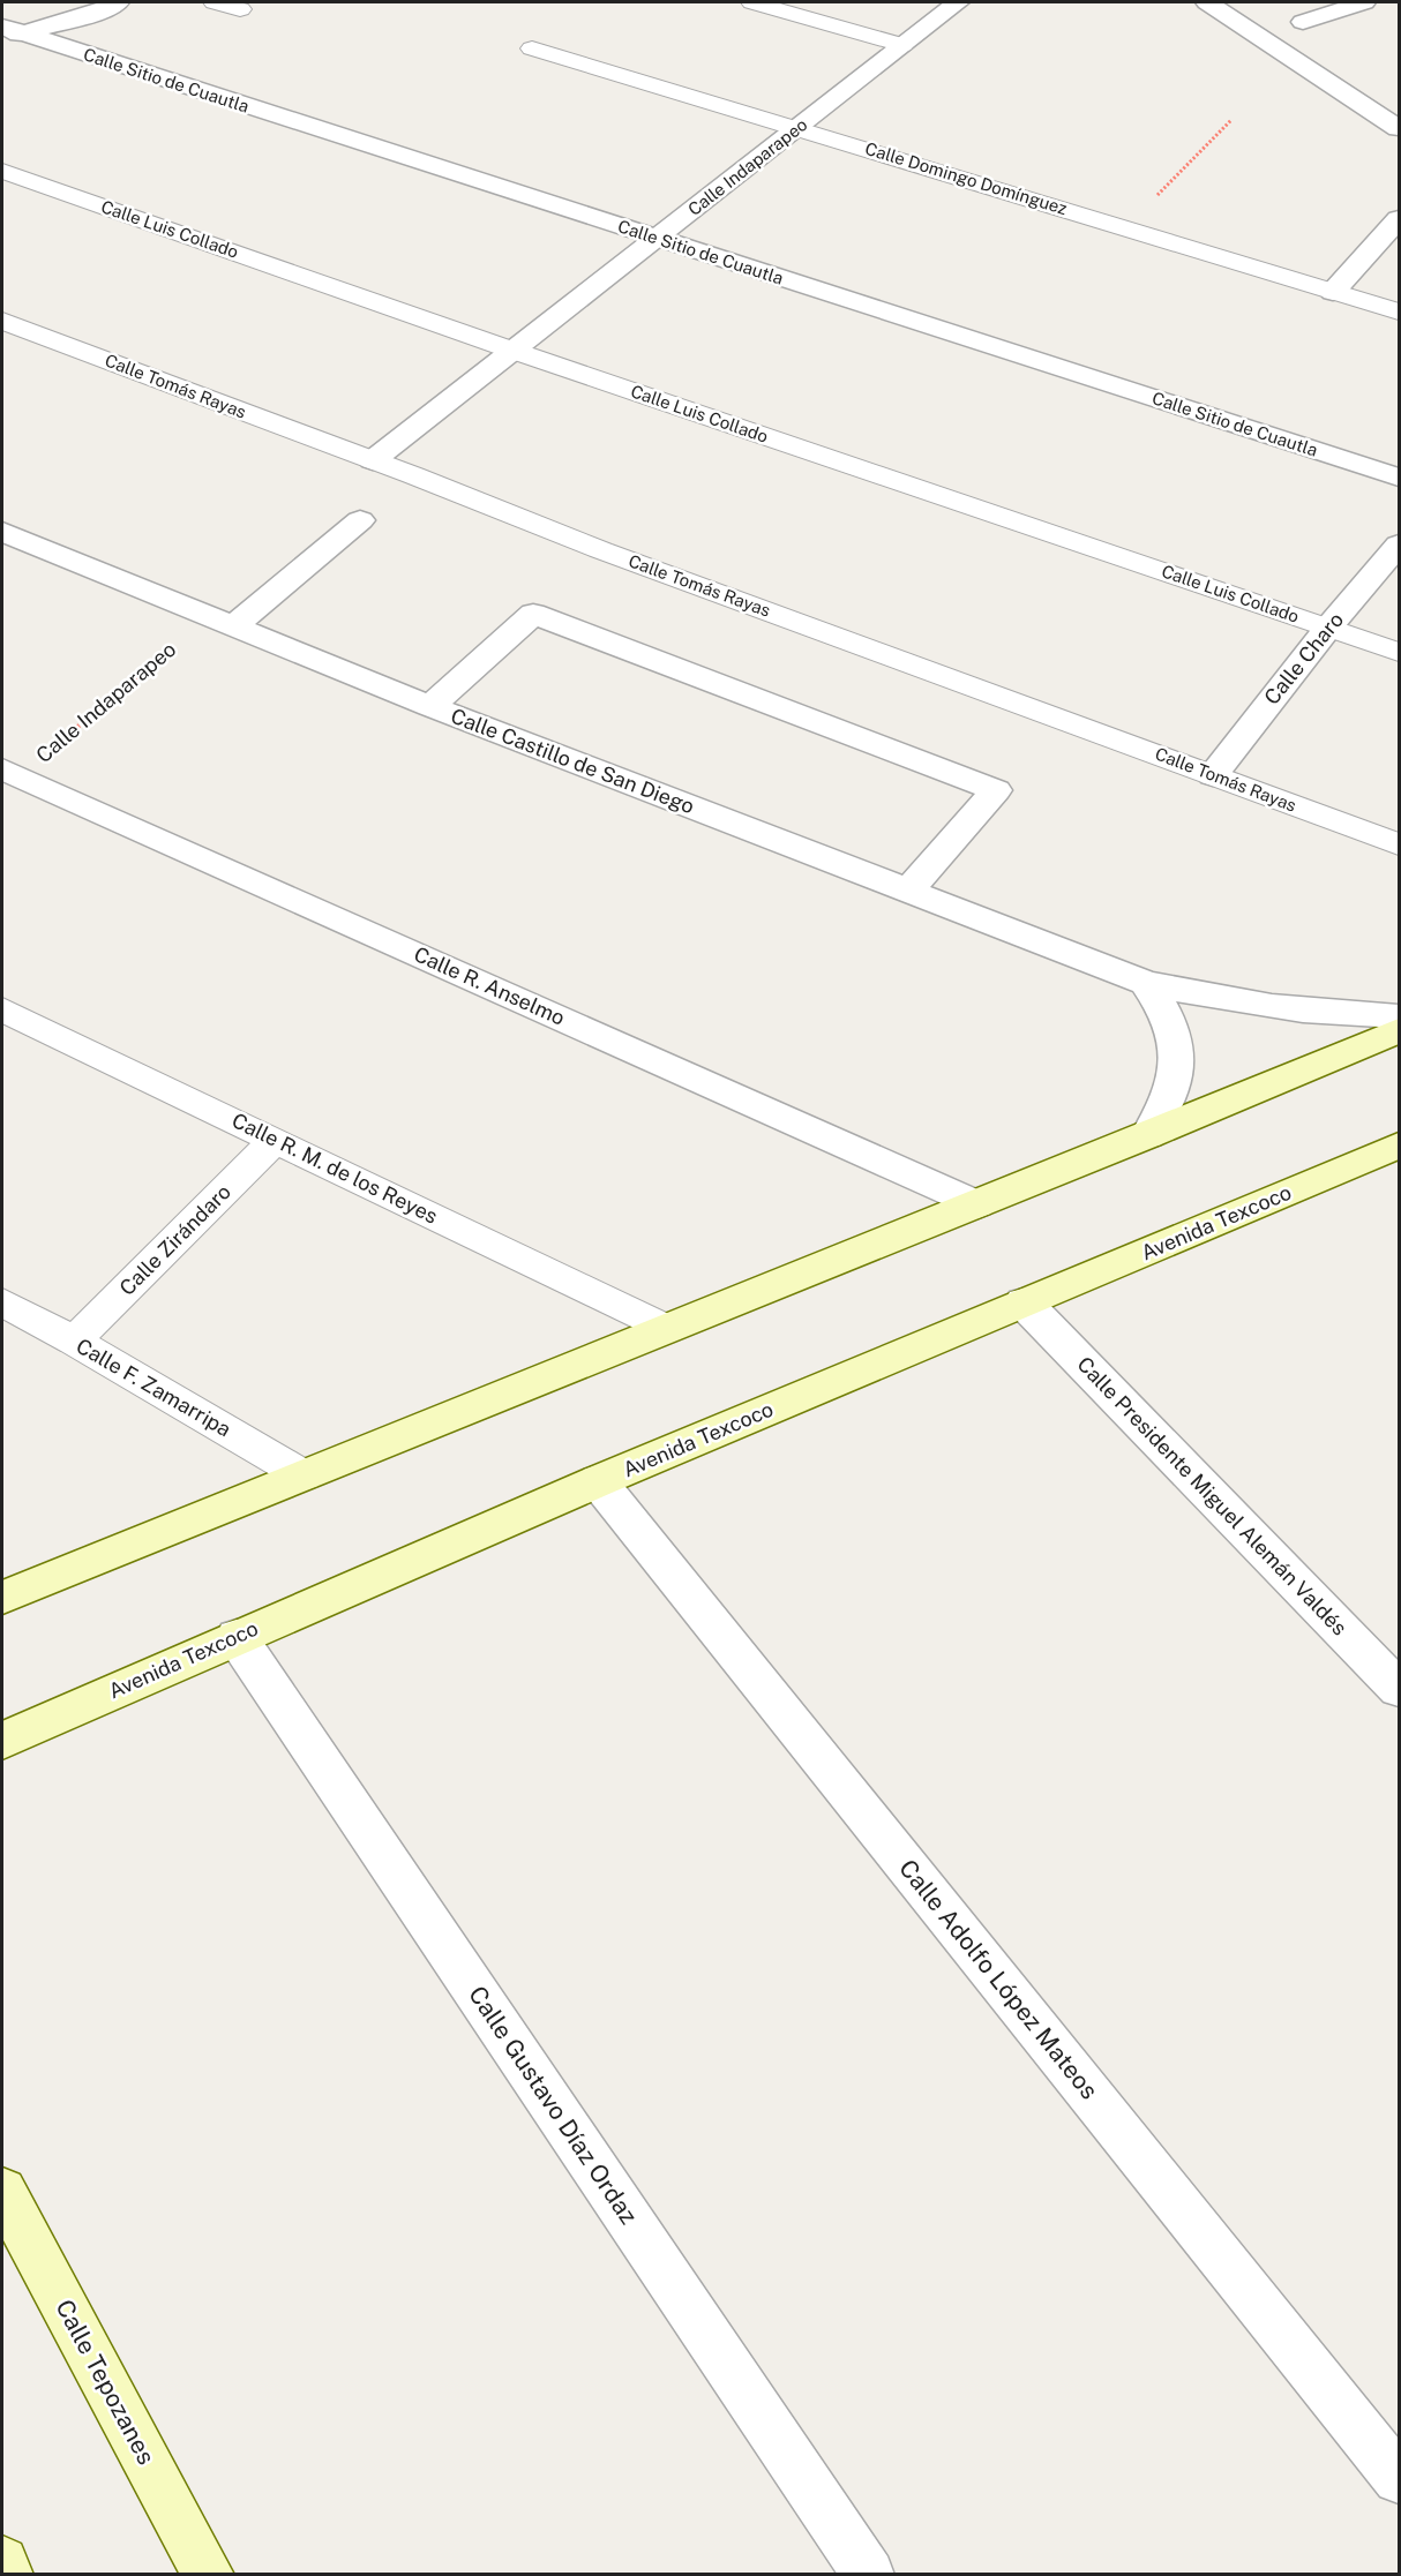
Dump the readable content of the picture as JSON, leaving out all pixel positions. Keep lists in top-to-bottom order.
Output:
{
  "streets": {
    "main road": ["Avenida Texcoco", "Calle Tepozanes"],
    "street": [
      "Calle Sitio de Cuautla",
      "Calle Indaparapeo",
      "Calle Charo",
      "Calle Castillo de San Diego",
      "Calle R. Anselmo",
      "Calle Presidente Miguel Alemán Valdés",
      "Calle Adolfo López Mateos",
      "Calle Gustavo Díaz Ordaz"
    ],
    "lane": [
      "Calle Domingo Domínguez",
      "Calle Luis Collado",
      "Calle Tomás Rayas",
      "Calle R. M. de los Reyes",
      "Calle Zirándaro",
      "Calle F. Zamarripa"
    ]
  },
  "crossings": [
    ["Calle Sitio de Cuautla", "Calle Indaparapeo"],
    ["Calle Indaparapeo", "Calle Domingo Domínguez"],
    ["Calle Indaparapeo", "Calle Luis Collado"],
    ["Calle Indaparapeo", "Calle Tomás Rayas"],
    ["Calle Indaparapeo", "Calle Castillo de San Diego"],
    ["Calle Indaparapeo", "Calle R. Anselmo"],
    ["Calle Luis Collado", "Calle Charo"],
    ["Calle Tomás Rayas", "Calle Charo"],
    ["Calle R. M. de los Reyes", "Calle Zirándaro"],
    ["Avenida Texcoco", "Calle Presidente Miguel Alemán Valdés"],
    ["Avenida Texcoco", "Calle Adolfo López Mateos"],
    ["Avenida Texcoco", "Calle Gustavo Díaz Ordaz"],
    ["Calle Zirándaro", "Calle F. Zamarripa"]
  ]
}
